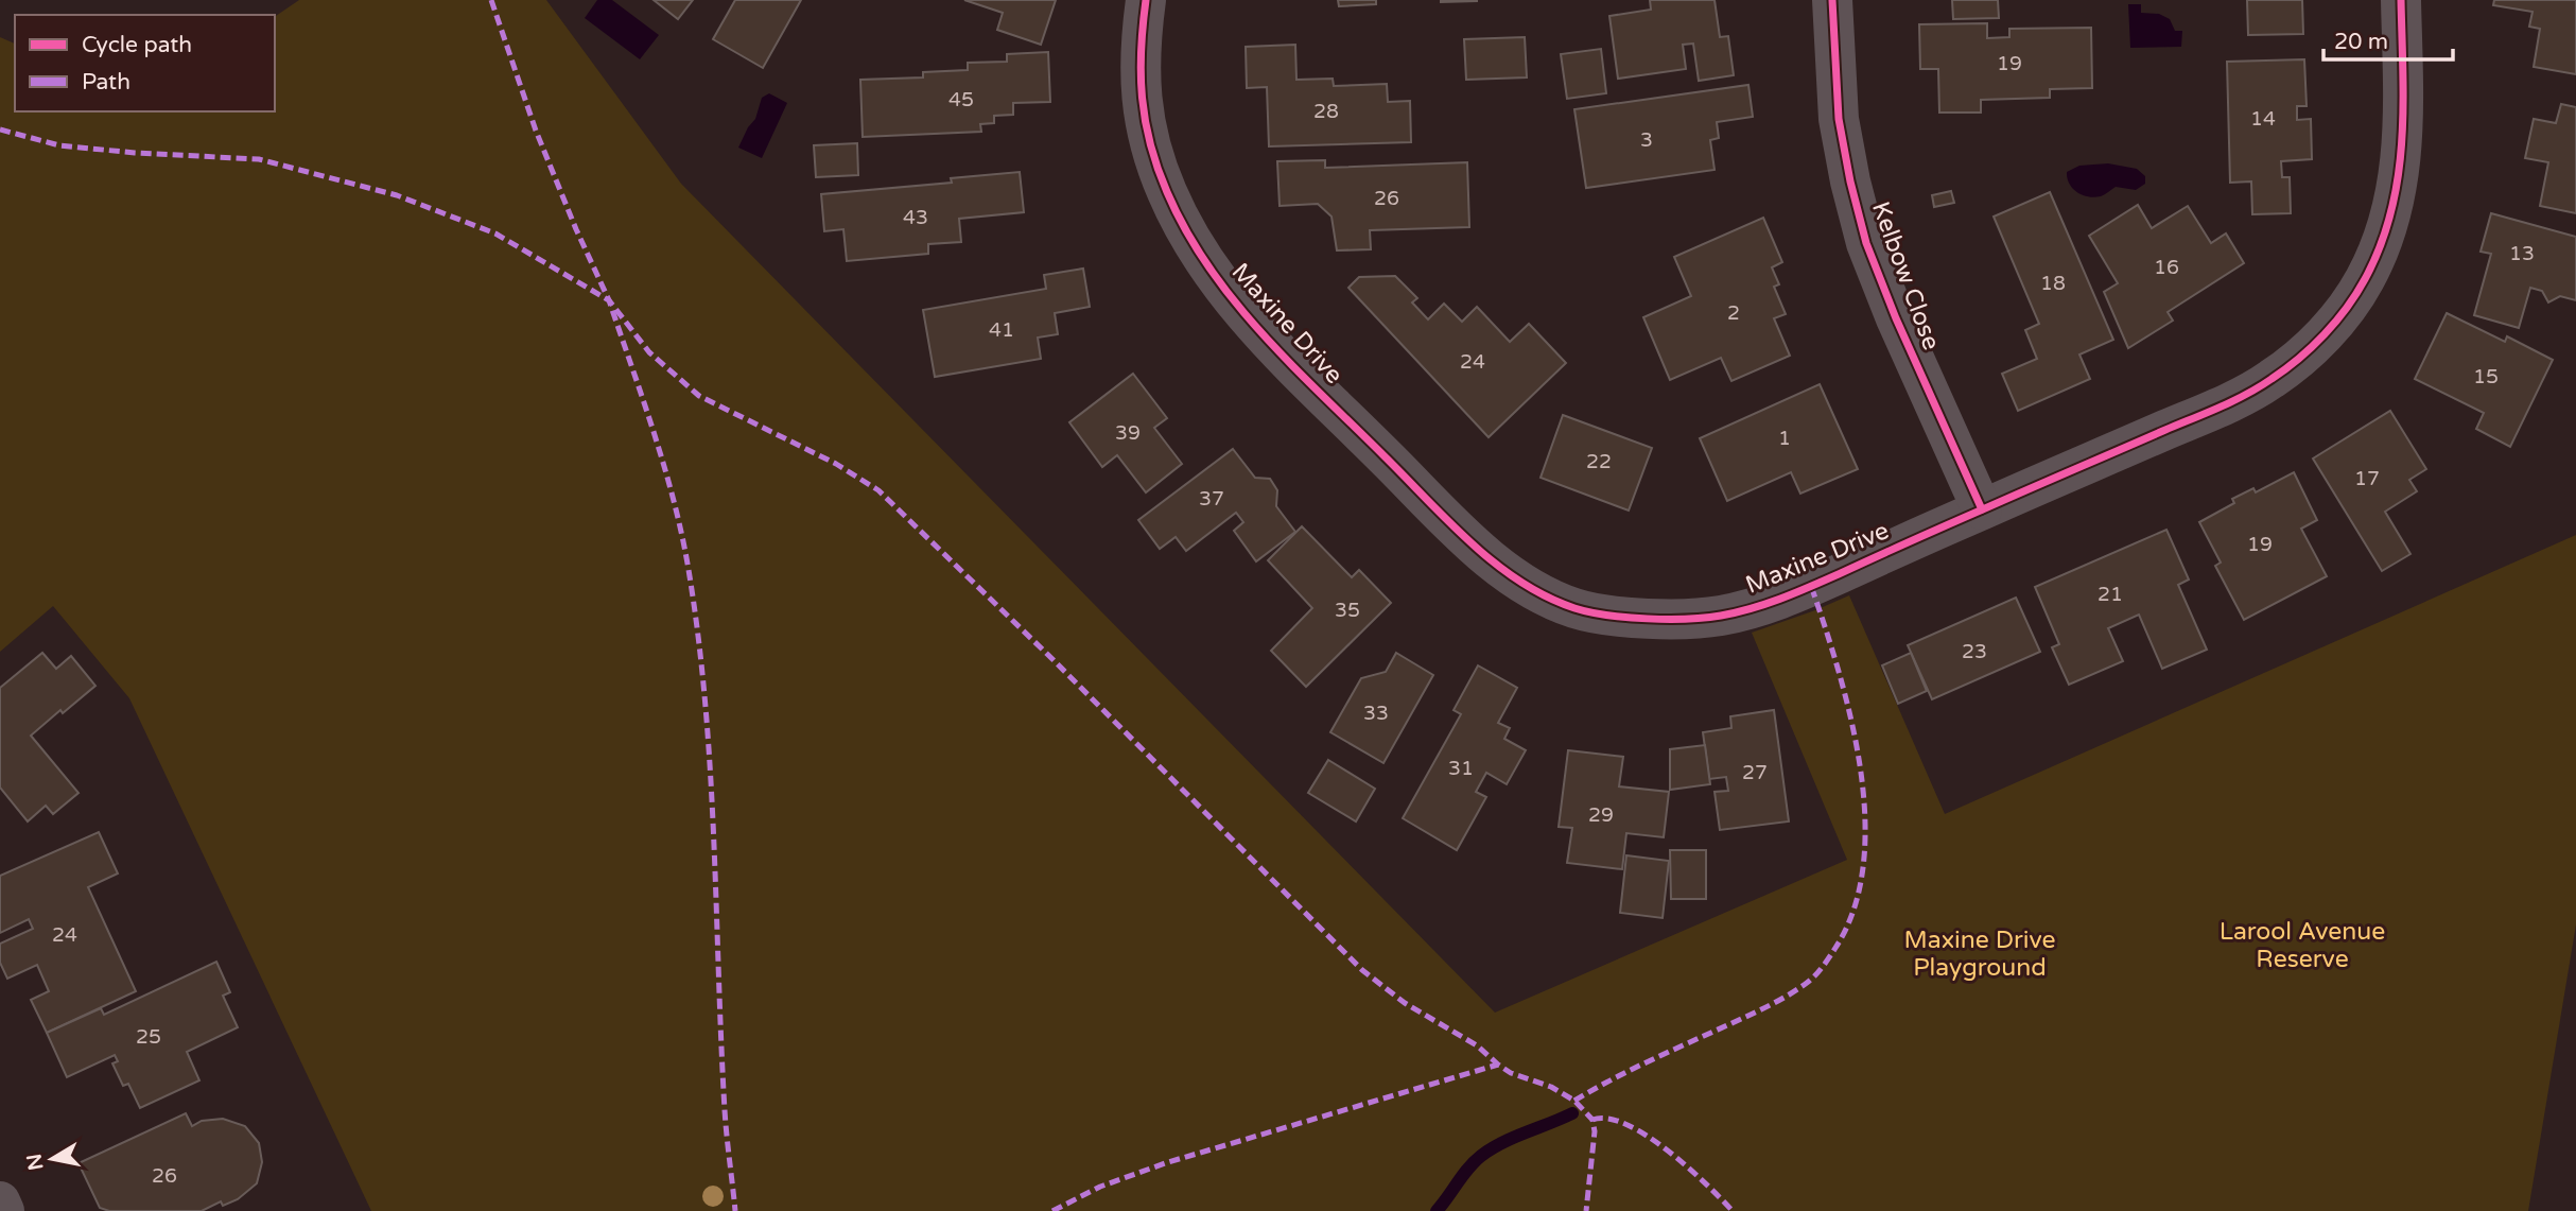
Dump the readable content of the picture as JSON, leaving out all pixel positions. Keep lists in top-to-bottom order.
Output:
{
  "streets": {
    "street": ["Kelbow Close", "Maxine Drive"]
  },
  "crossings": [
    ["Kelbow Close", "Maxine Drive"]
  ],
  "parks": ["Larool Avenue Reserve", "Maxine Drive Playground"],
  "house_numbers": [
    "19",
    "45",
    "28",
    "14",
    "3",
    "26",
    "43",
    "13",
    "16",
    "18",
    "2",
    "41",
    "24",
    "15",
    "39",
    "1",
    "22",
    "17",
    "37",
    "19",
    "21",
    "35",
    "23",
    "33",
    "31",
    "27",
    "29",
    "24",
    "25",
    "26"
  ],
  "legend": ["Cycle path", "Path"],
  "scale_bar": "20 m",
  "north": "left"
}
